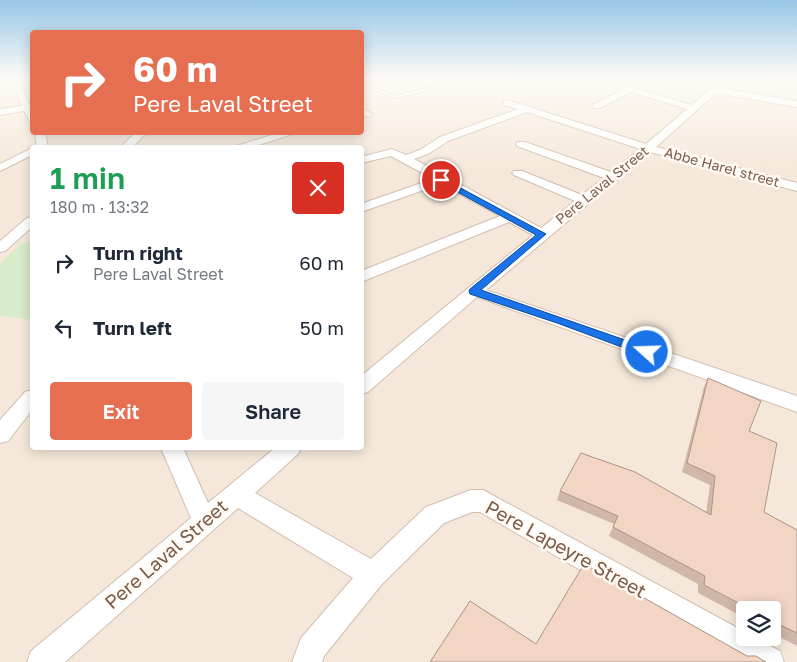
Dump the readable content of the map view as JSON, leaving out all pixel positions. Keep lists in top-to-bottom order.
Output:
{
  "streets": {
    "street": ["Abbe Harel street", "Pere Laval Street", "Pere Lapeyre Street"]
  },
  "crossings": [
    ["Abbe Harel street", "Pere Laval Street"]
  ],
  "page": {
    "turn": ["60 m", "Pere Laval Street"],
    "heading": ["1 min", "180 m · 13:32"],
    "list": [
      {
        "name": "Turn right",
        "note": "Pere Laval Street",
        "value": "60 m"
      },
      {
        "name": "Turn left",
        "value": "50 m"
      }
    ],
    "buttons": ["Exit", "Share"]
  }
}
